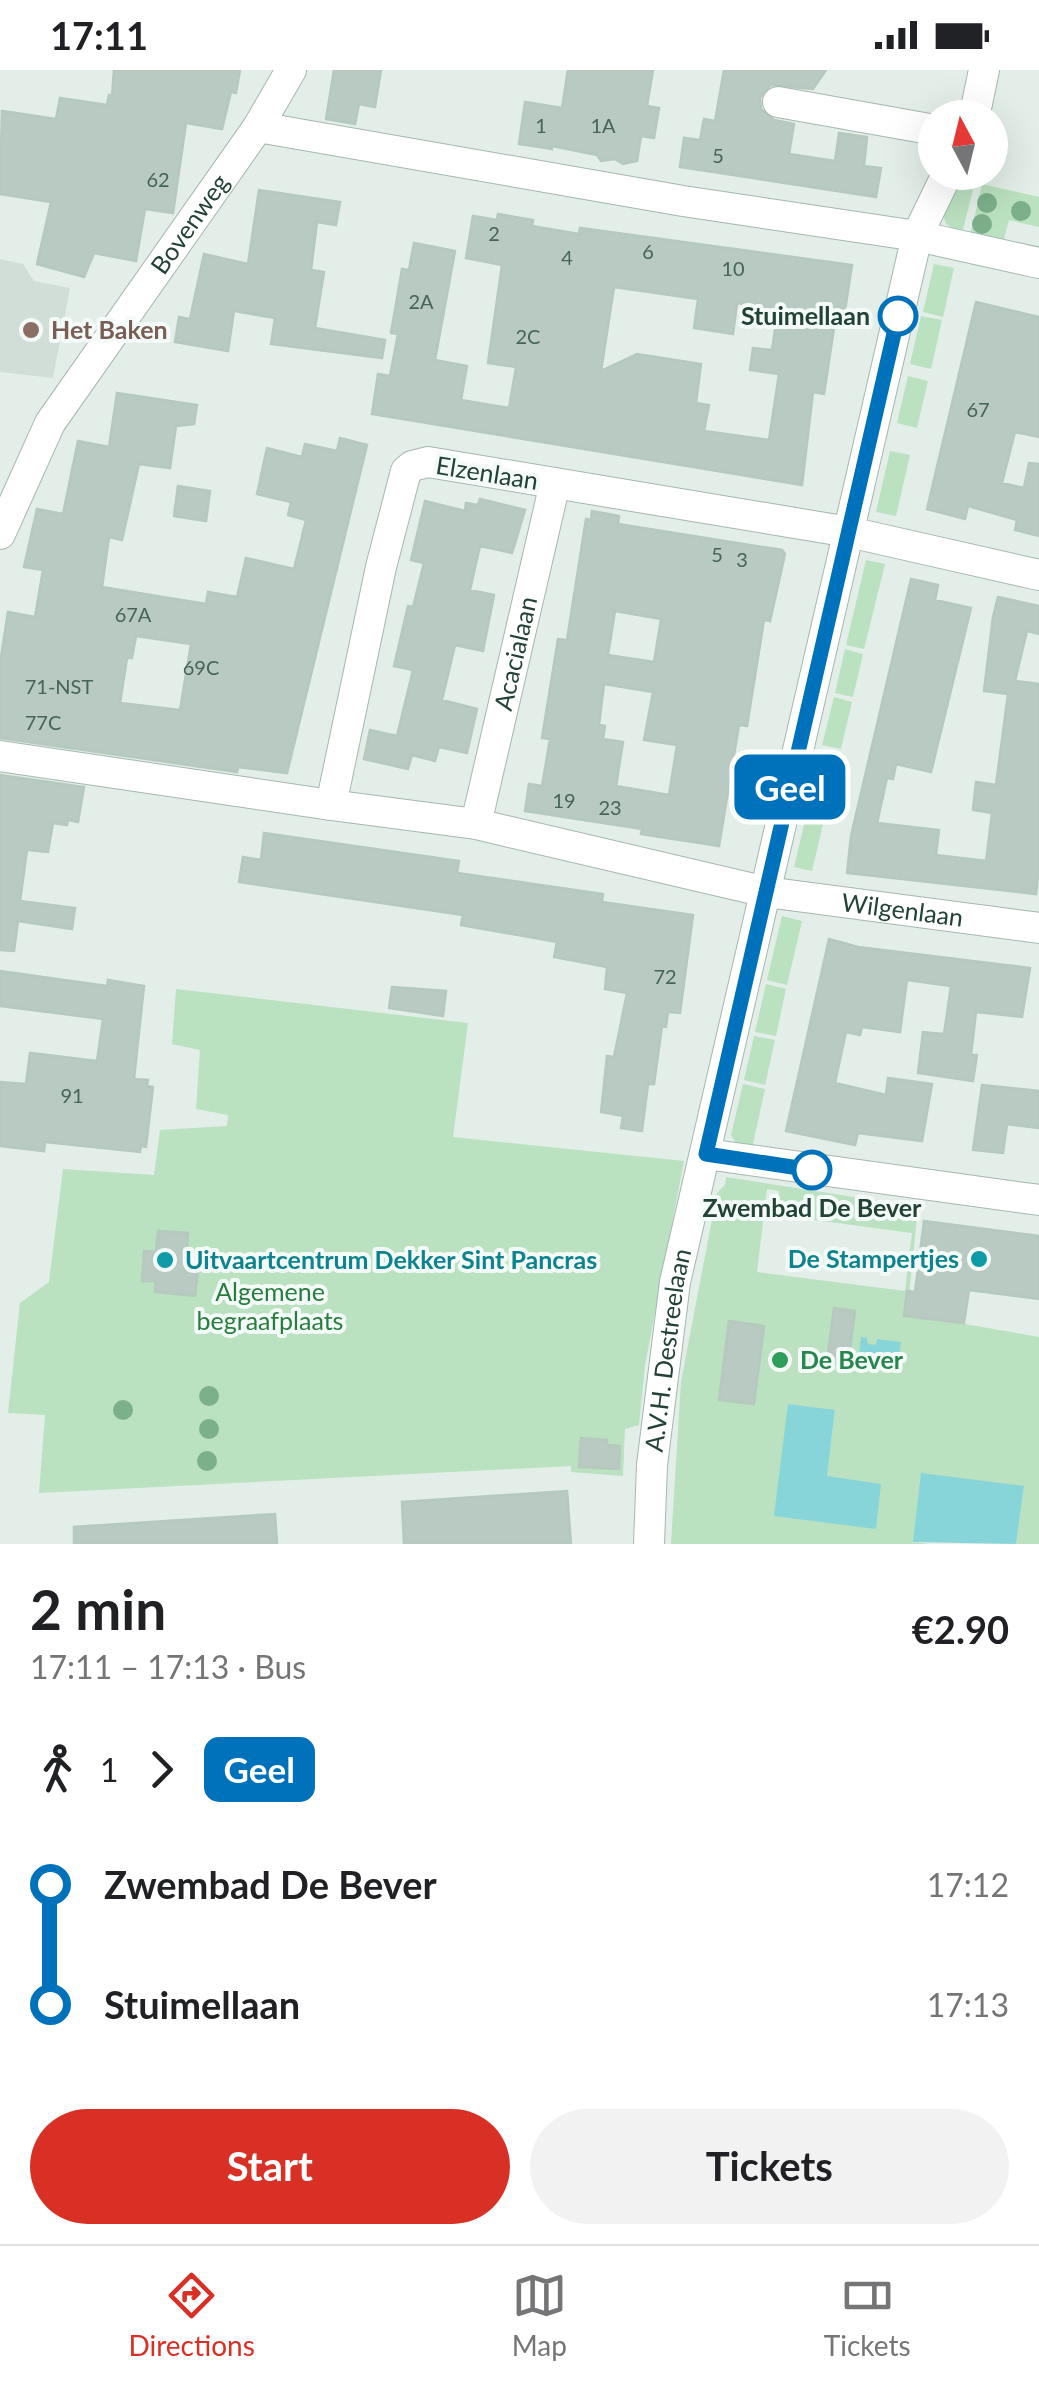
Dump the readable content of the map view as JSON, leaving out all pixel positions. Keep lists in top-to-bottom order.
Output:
{
  "streets": {
    "street": [
      "Bovenweg",
      "Elzenlaan",
      "Acacialaan",
      "Wilgenlaan",
      "A.V.H. Destreelaan"
    ]
  },
  "crossings": [
    ["Elzenlaan", "Acacialaan"],
    ["Elzenlaan", "A.V.H. Destreelaan"],
    ["Wilgenlaan", "A.V.H. Destreelaan"]
  ],
  "parks": ["Algemene begraafplaats"],
  "places": [
    "Stuimellaan",
    "Het Baken",
    "Zwembad De Bever",
    "De Stampertjes",
    "Uitvaartcentrum Dekker Sint Pancras",
    "De Bever"
  ],
  "lines": ["bus line Geel"],
  "house_numbers": [
    "1",
    "1A",
    "5",
    "62",
    "2",
    "6",
    "4",
    "10",
    "2A",
    "2C",
    "67",
    "5",
    "3",
    "67A",
    "69C",
    "71-NST",
    "77C",
    "19",
    "23",
    "72",
    "91"
  ],
  "north": "top",
  "page": {
    "status": "17:11",
    "on_map": "Geel",
    "heading": ["2 min", "17:11 – 17:13 · Bus", "€2.90"],
    "legs": ["1", "Geel"],
    "list": [
      {
        "name": "Zwembad De Bever",
        "value": "17:12"
      },
      {
        "name": "Stuimellaan",
        "value": "17:13"
      }
    ],
    "buttons": ["Start", "Tickets"],
    "tabs": ["Directions", "Map", "Tickets"]
  }
}
